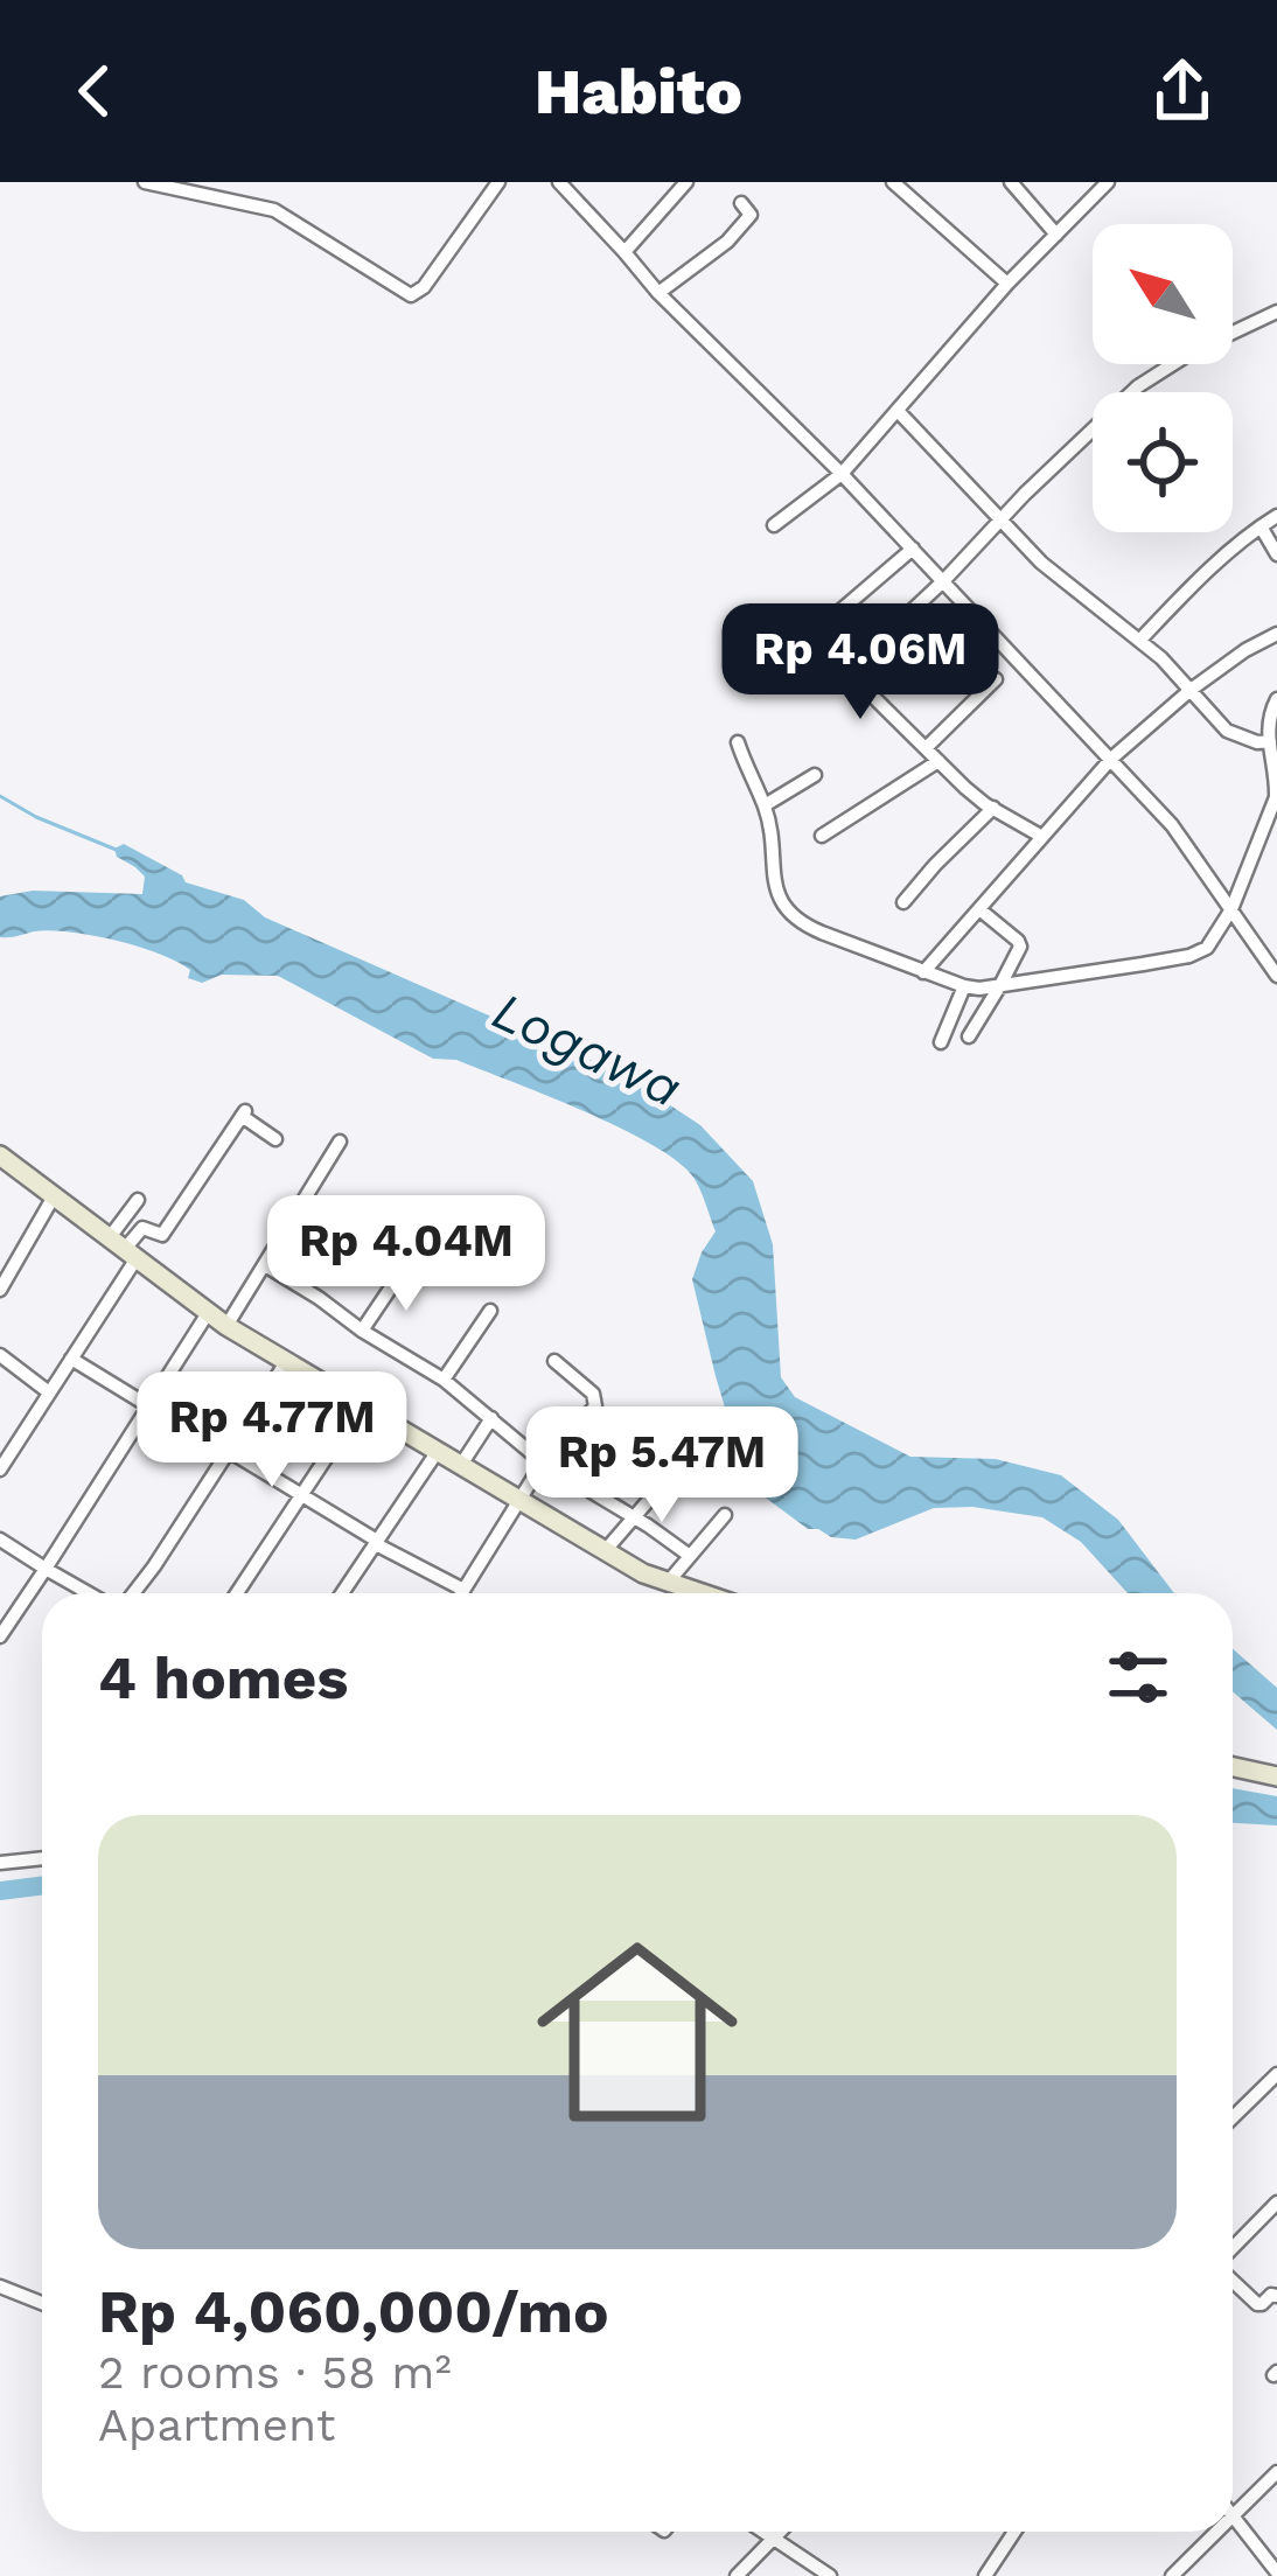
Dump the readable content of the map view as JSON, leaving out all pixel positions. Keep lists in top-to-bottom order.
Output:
{
  "water": ["Logawa"],
  "north": "top left",
  "page": {
    "header": "Habito",
    "price": [
      "Rp 4.06M",
      "Rp 4.04M",
      "Rp 4.77M",
      "Rp 5.47M"
    ],
    "heading": "4 homes",
    "list": [
      {
        "name": "Rp 4,060,000/mo",
        "note": "2 rooms · 58 m² · Apartment"
      }
    ]
  }
}
